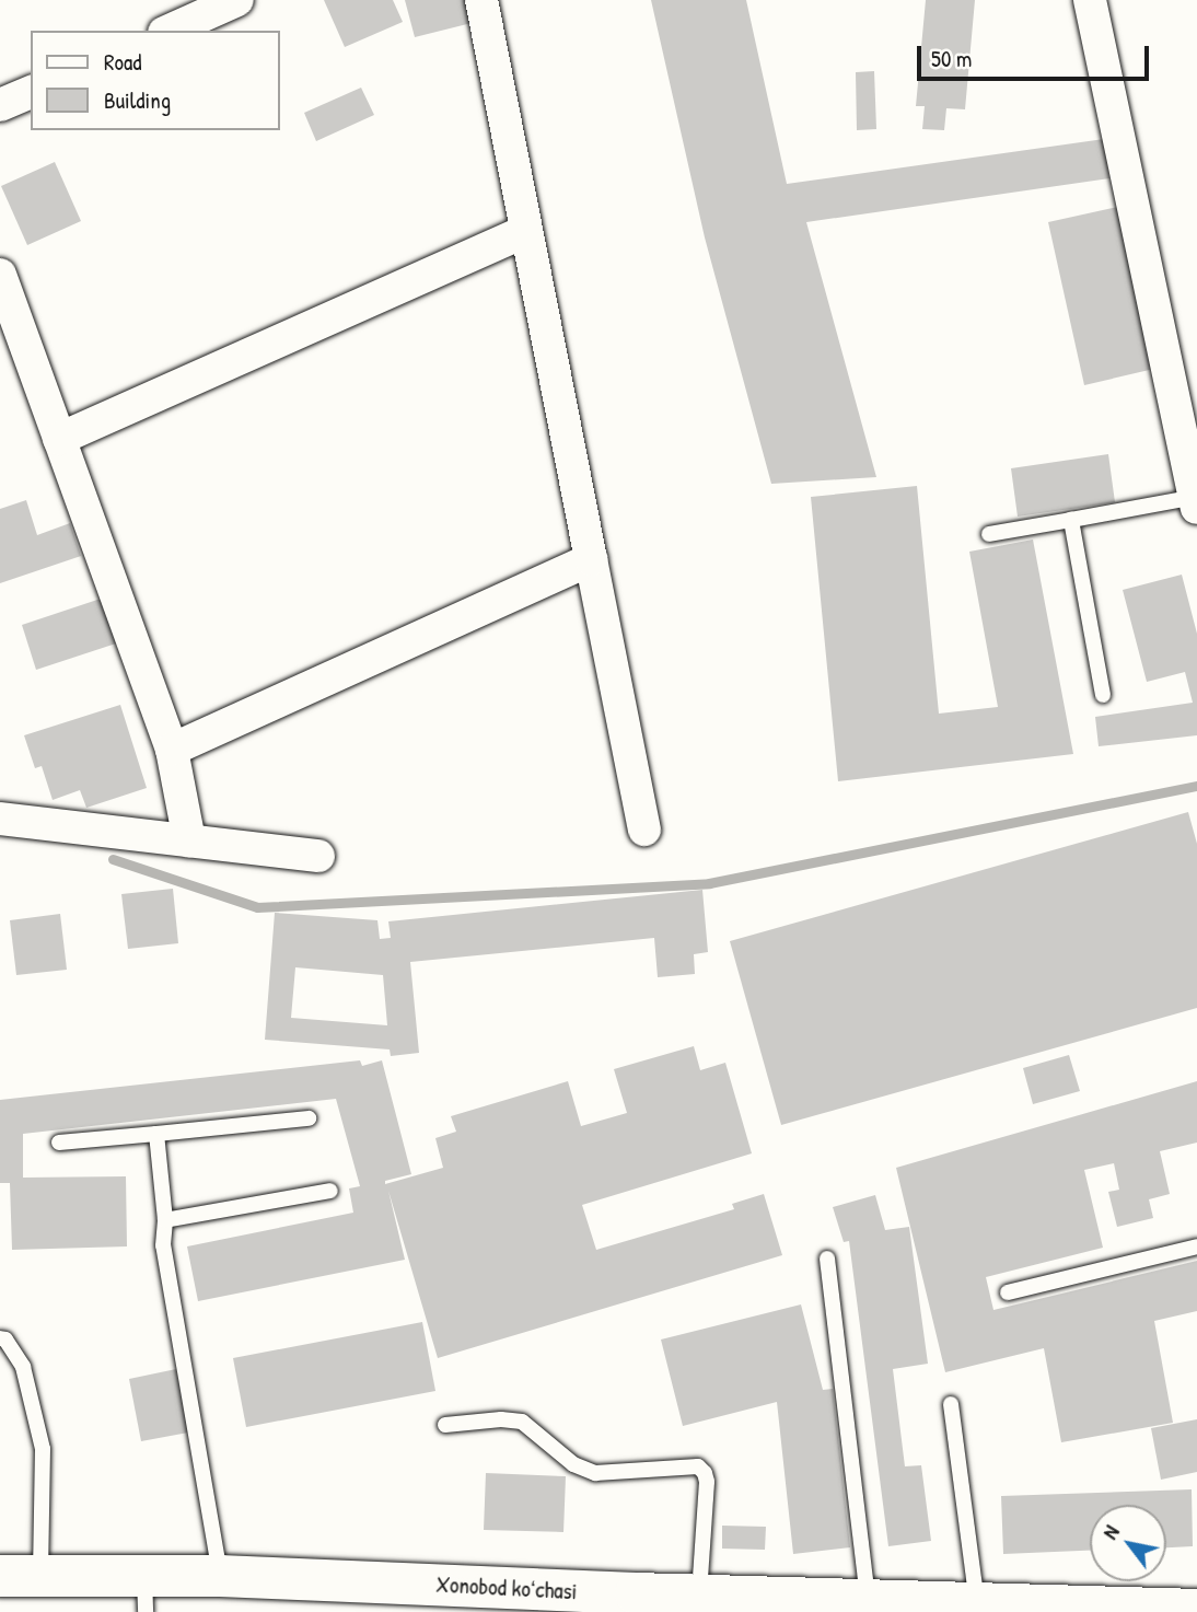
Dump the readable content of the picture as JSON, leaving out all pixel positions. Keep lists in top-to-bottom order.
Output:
{
  "streets": {
    "main road": ["Xonobod koʻchasi"]
  },
  "legend": ["Road", "Building"],
  "scale_bar": "50 m",
  "north": "top left"
}
